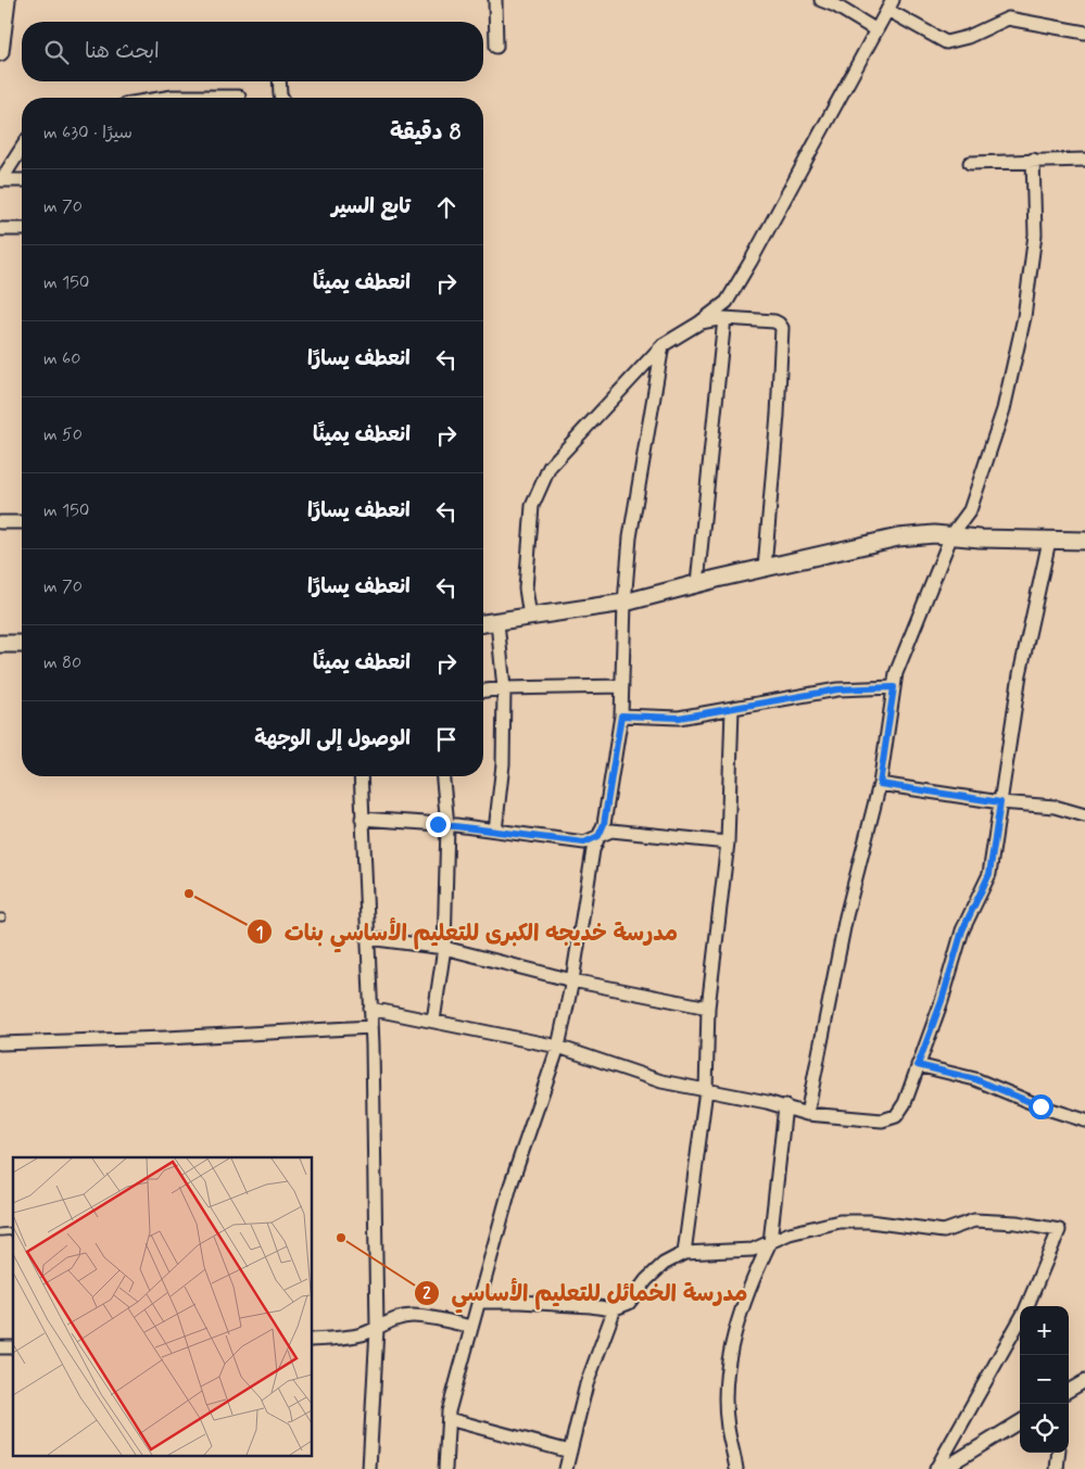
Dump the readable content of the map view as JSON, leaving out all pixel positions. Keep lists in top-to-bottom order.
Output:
{
  "places": ["مدرسة خديجه الكبرى للتعليم الأساسي بنات", "مدرسة الخمائل للتعليم الأساسي"],
  "page": {
    "search": "ابحث هنا",
    "heading": ["8 دقيقة", "سيرًا · 630 m"],
    "list": [
      ["تابع السير", "70 m"],
      ["انعطف يمينًا", "150 m"],
      ["انعطف يسارًا", "60 m"],
      ["انعطف يمينًا", "50 m"],
      ["انعطف يسارًا", "150 m"],
      ["انعطف يسارًا", "70 m"],
      ["انعطف يمينًا", "80 m"],
      "الوصول إلى الوجهة"
    ],
    "map_buttons": ["+", "−"]
  }
}
